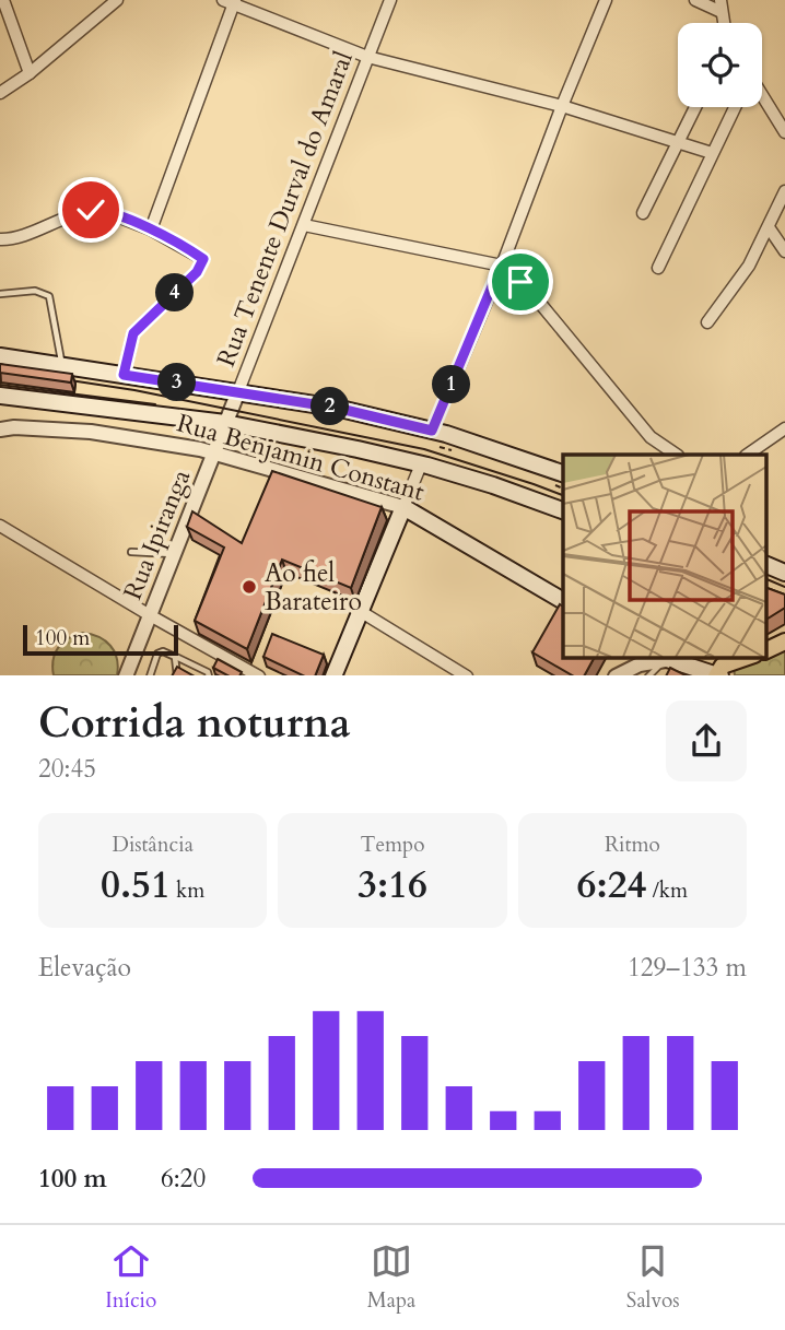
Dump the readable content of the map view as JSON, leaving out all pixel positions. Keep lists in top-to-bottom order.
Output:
{
  "streets": {
    "main road": ["Rua Benjamin Constant"],
    "street": ["Rua Tenente Durval do Amaral", "Rua Ipiranga"]
  },
  "crossings": [
    ["Rua Benjamin Constant", "Rua Ipiranga"]
  ],
  "places": ["Ao fiel Barateiro"],
  "scale_bar": "100 m",
  "page": {
    "pins": [
      "4",
      "3",
      "1",
      "2"
    ],
    "scale": "100 m",
    "heading": ["Corrida noturna", "20:45"],
    "stats": [
      ["Distância", "0.51 km"],
      ["Tempo", "3:16"],
      ["Ritmo", "6:24 /km"]
    ],
    "chart": ["Elevação", "129–133 m"],
    "list": [
      {
        "name": "100 m",
        "note": "6:20"
      }
    ],
    "tabs": ["Início", "Mapa", "Salvos"]
  }
}
